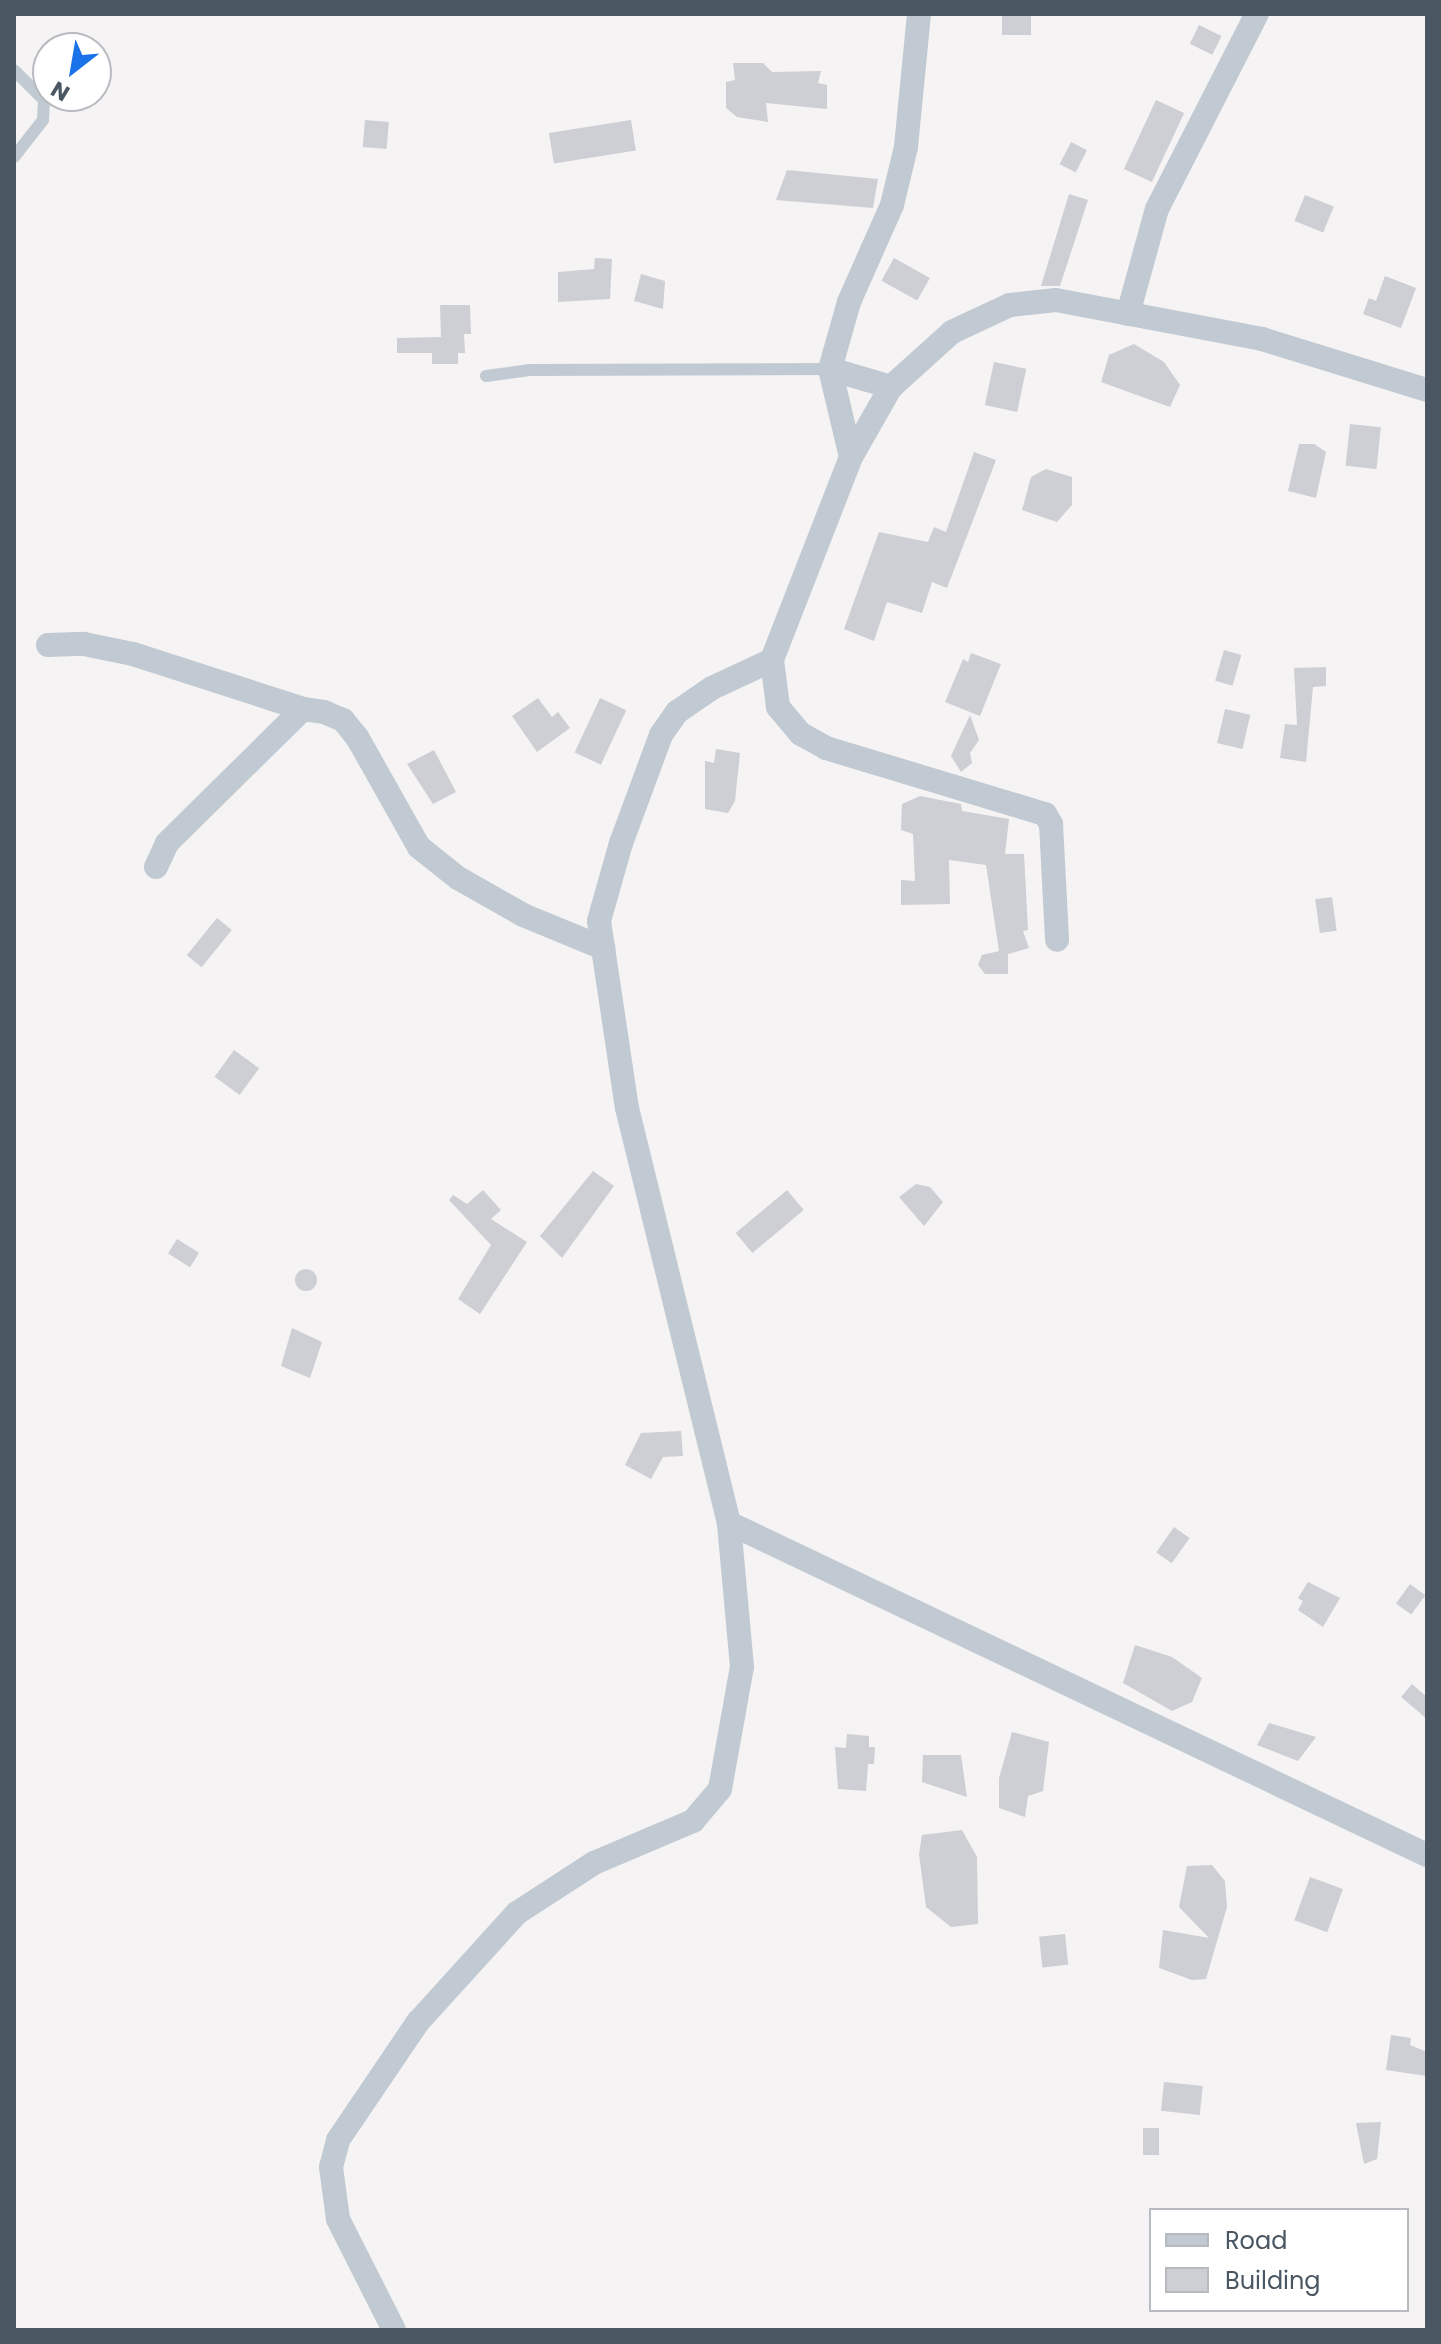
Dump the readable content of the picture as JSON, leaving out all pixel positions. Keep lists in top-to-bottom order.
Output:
{
  "legend": ["Road", "Building"],
  "north": "bottom left"
}
